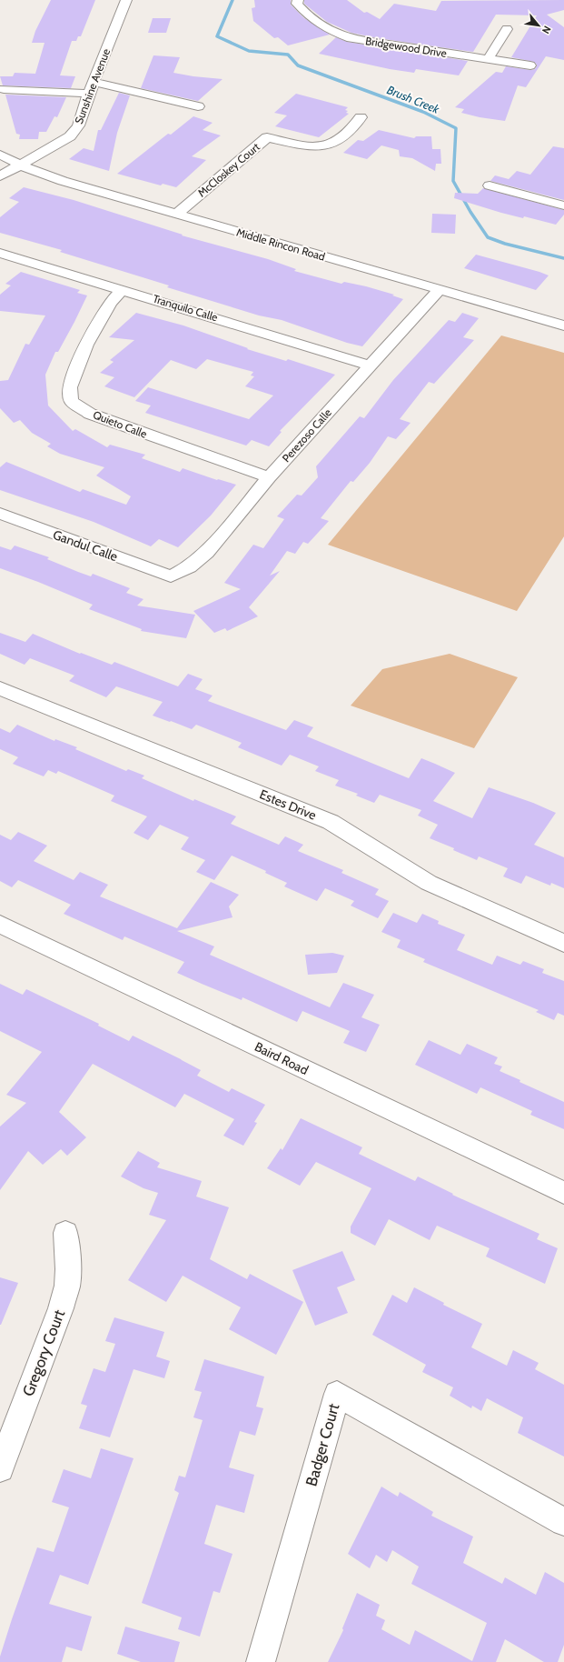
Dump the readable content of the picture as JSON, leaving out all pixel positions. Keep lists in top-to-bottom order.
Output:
{
  "streets": {
    "street": [
      "Bridgewood Drive",
      "Sunshine Avenue",
      "McCloskey Court",
      "Middle Rincon Road",
      "Tranquilo Calle",
      "Quieto Calle",
      "Perezoso Calle",
      "Gandul Calle",
      "Estes Drive",
      "Baird Road",
      "Gregory Court",
      "Badger Court"
    ]
  },
  "crossings": [
    ["Sunshine Avenue", "Middle Rincon Road"],
    ["McCloskey Court", "Middle Rincon Road"],
    ["Middle Rincon Road", "Perezoso Calle"],
    ["Tranquilo Calle", "Quieto Calle"],
    ["Tranquilo Calle", "Perezoso Calle"],
    ["Quieto Calle", "Perezoso Calle"],
    ["Perezoso Calle", "Gandul Calle"]
  ],
  "water": ["Brush Creek"],
  "north": "bottom right"
}
